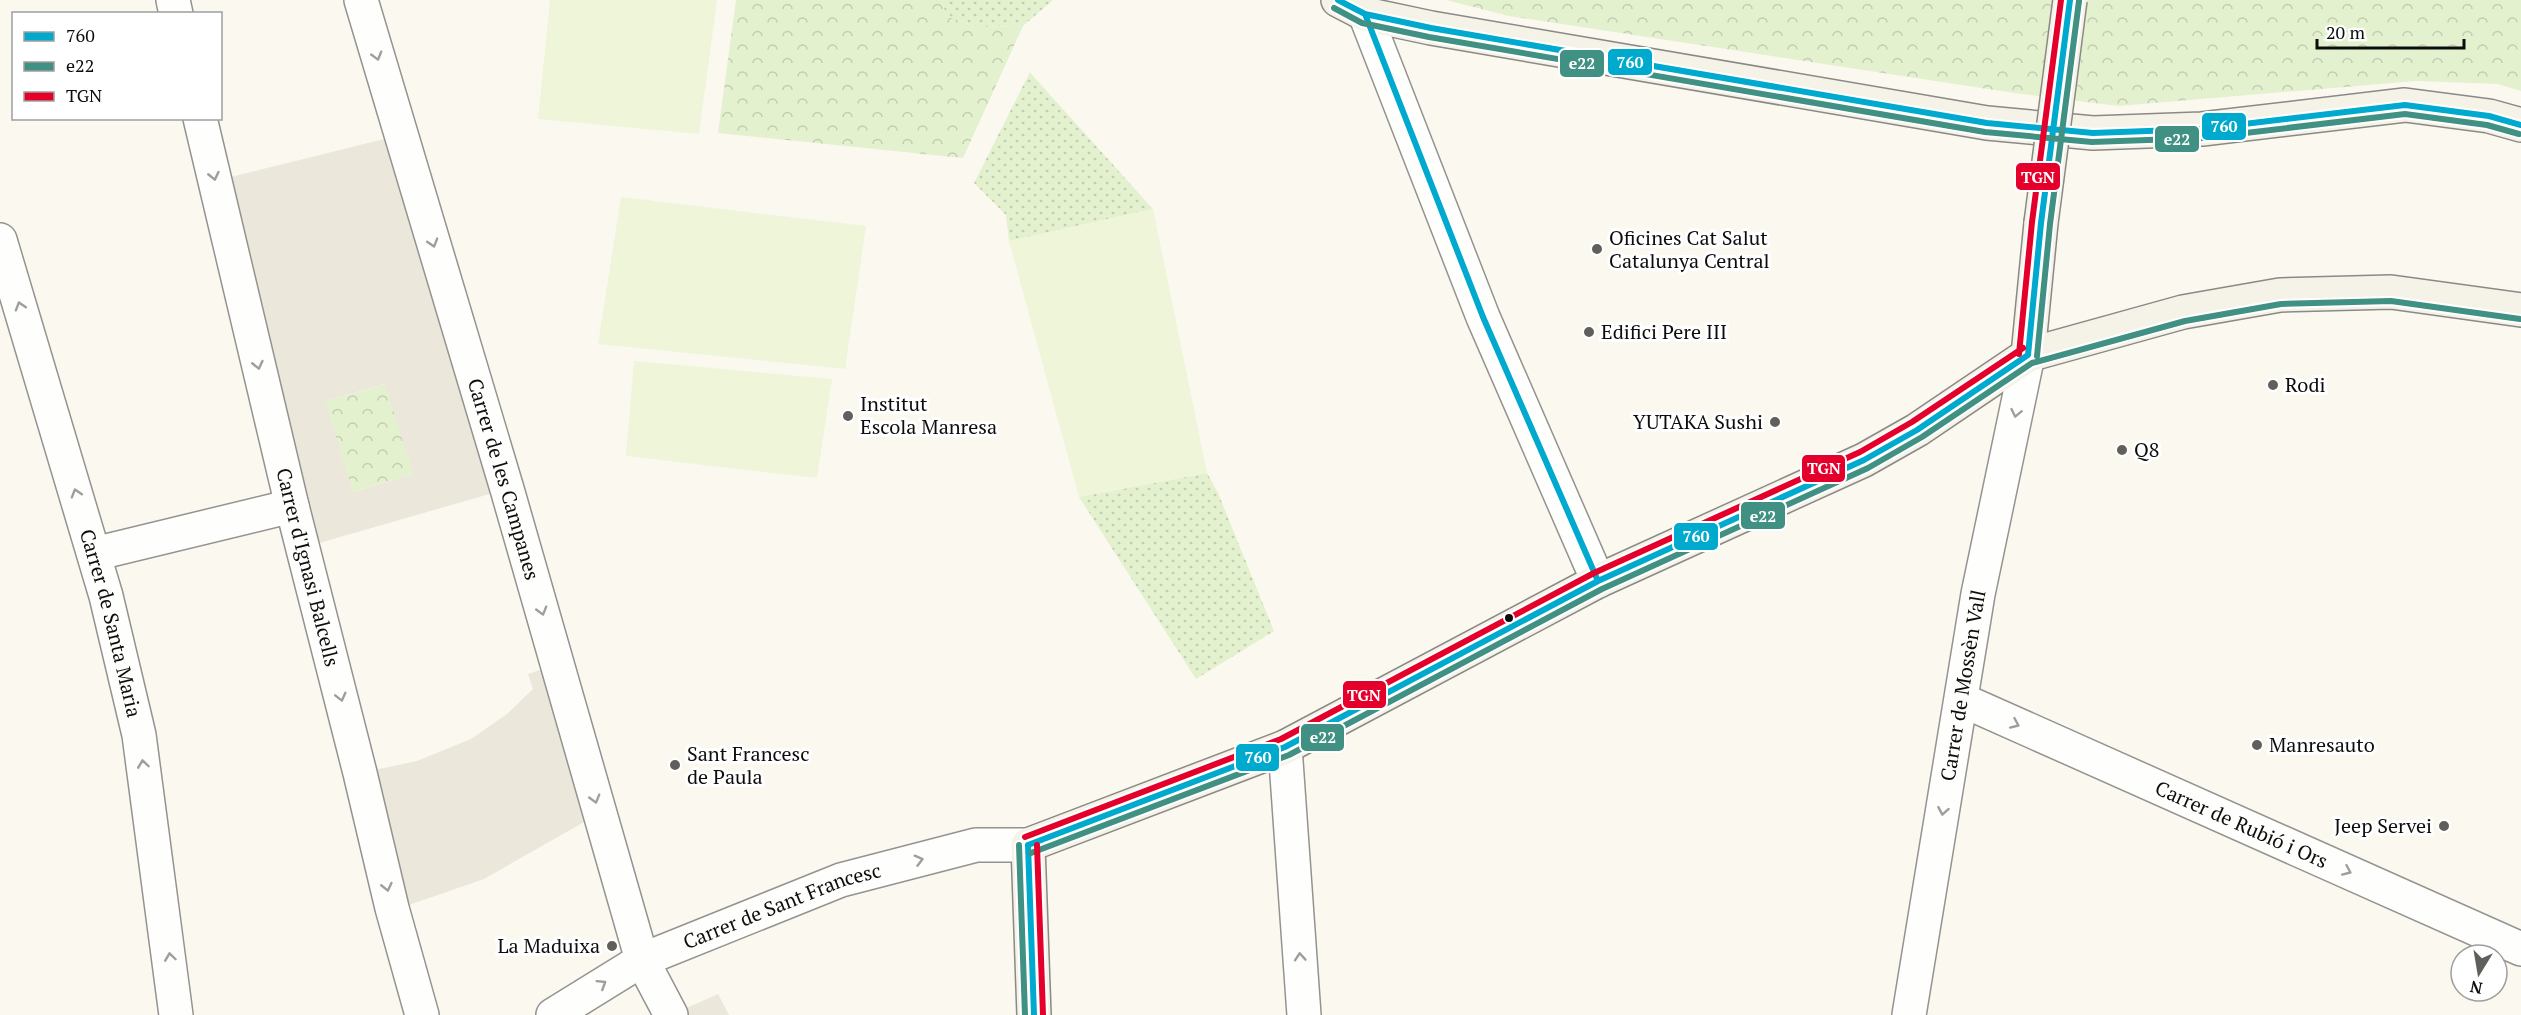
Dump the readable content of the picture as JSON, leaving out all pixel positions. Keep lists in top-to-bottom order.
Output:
{
  "streets": {
    "street": [
      "Carrer de les Campanes",
      "Carrer d'Ignasi Balcells",
      "Carrer de Santa Maria",
      "Carrer de Mossèn Vall",
      "Carrer de Rubió i Ors",
      "Carrer de Sant Francesc"
    ]
  },
  "crossings": [
    ["Carrer de les Campanes", "Carrer de Sant Francesc"],
    ["Carrer de Mossèn Vall", "Carrer de Rubió i Ors"]
  ],
  "one_way": [
    "Carrer de les Campanes",
    "Carrer d'Ignasi Balcells",
    "Carrer de Santa Maria",
    "Carrer de Mossèn Vall",
    "Carrer de Rubió i Ors",
    "Carrer de Sant Francesc"
  ],
  "places": [
    "Oficines Cat Salut Catalunya Central",
    "Edifici Pere III",
    "Rodi",
    "Institut Escola Manresa",
    "YUTAKA Sushi",
    "Q8",
    "Manresauto",
    "Sant Francesc de Paula",
    "Jeep Servei",
    "La Maduixa"
  ],
  "lines": ["transit line 760", "transit line TGN", "transit line e22"],
  "legend": ["760", "e22", "TGN"],
  "scale_bar": "20 m",
  "north": "bottom"
}
